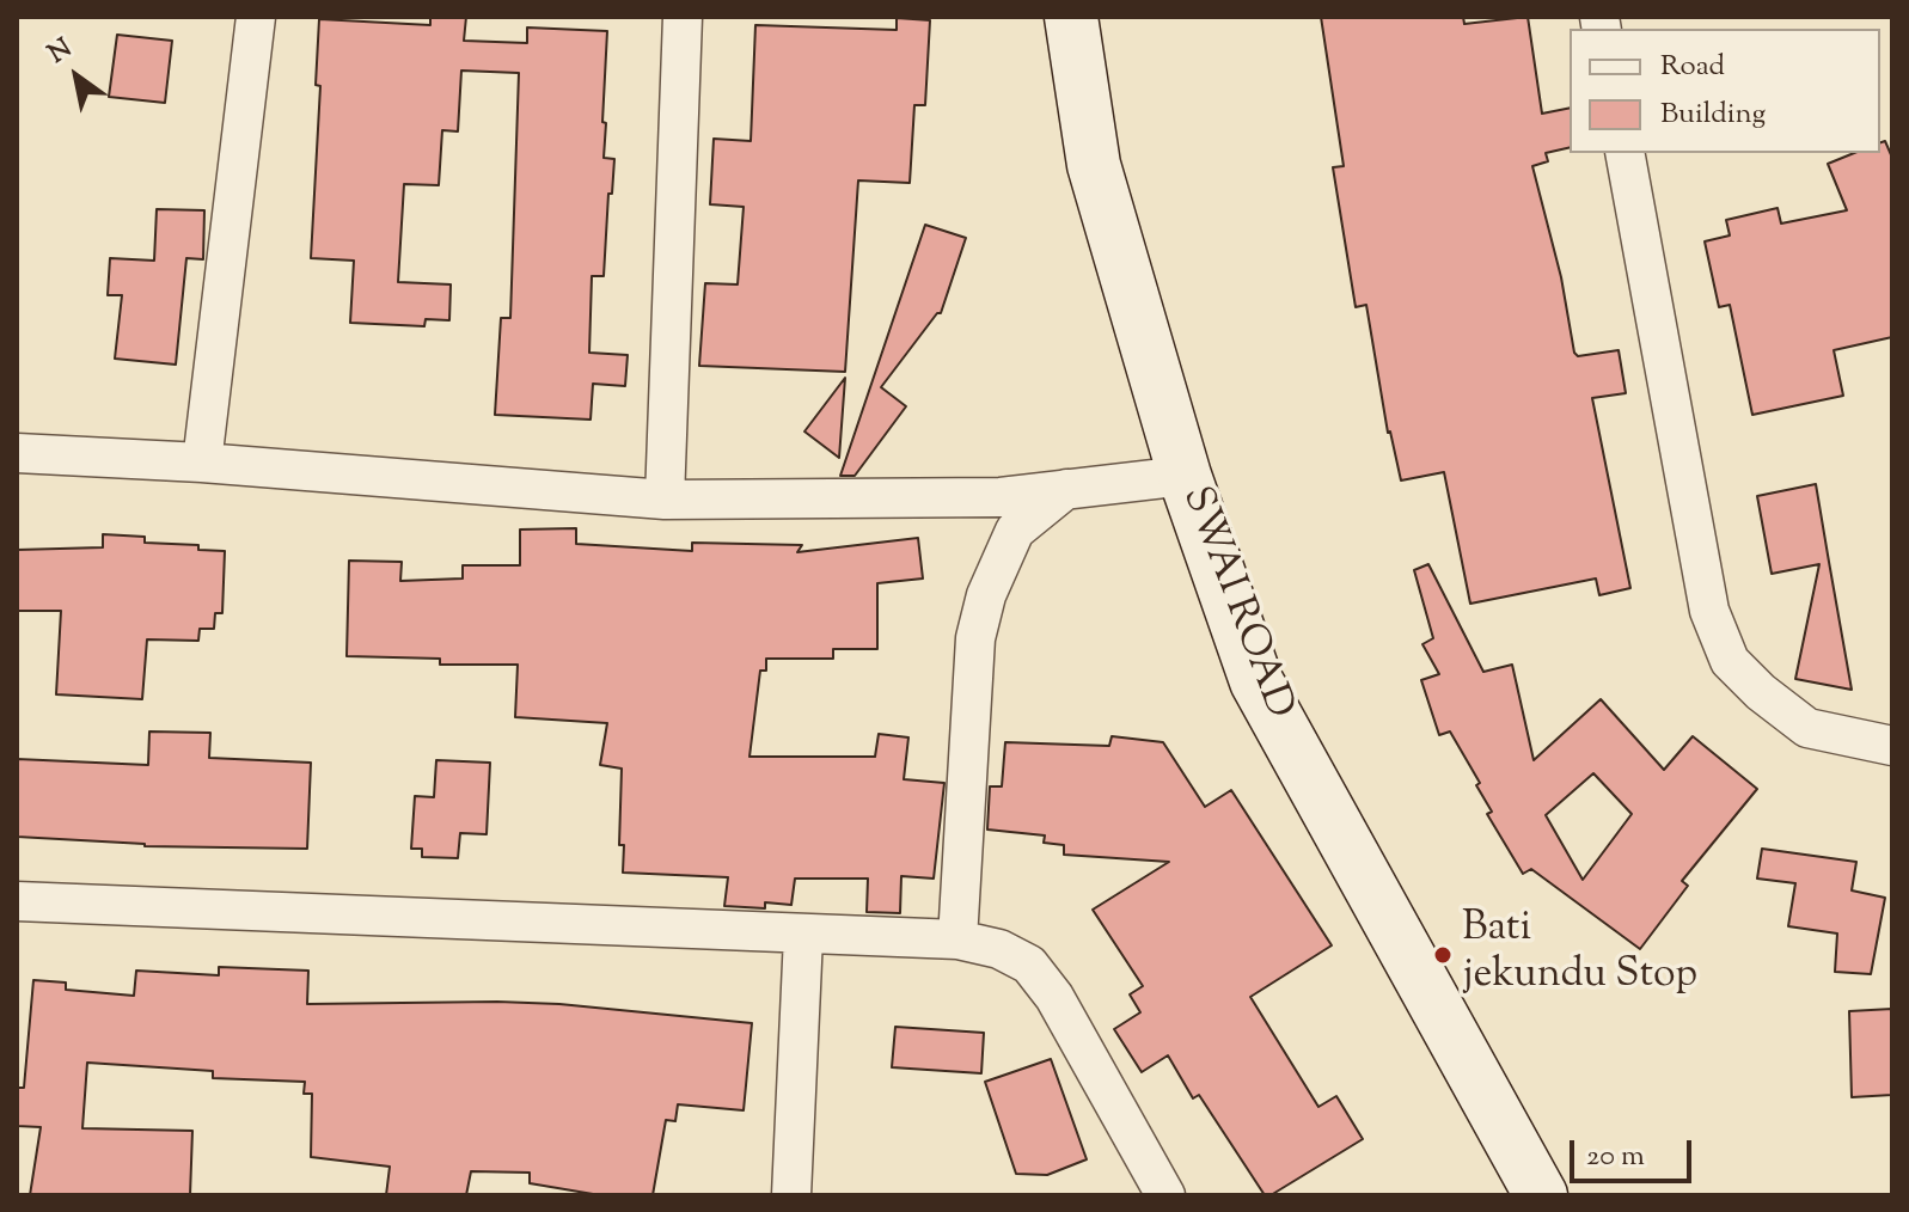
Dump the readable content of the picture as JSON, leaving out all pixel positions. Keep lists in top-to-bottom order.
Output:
{
  "streets": {
    "street": ["SWAI ROAD"]
  },
  "places": ["Bati jekundu Stop"],
  "legend": ["Road", "Building"],
  "scale_bar": "20 m",
  "north": "top left"
}
